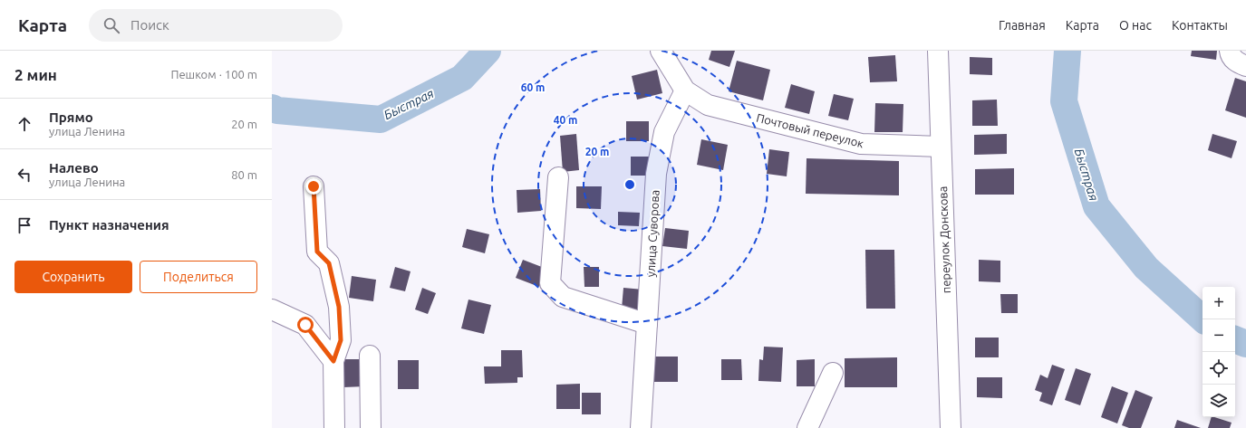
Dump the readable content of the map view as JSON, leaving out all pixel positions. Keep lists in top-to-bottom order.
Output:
{
  "streets": {
    "street": ["Почтовый переулок", "улица Суворова", "переулок Донскова"]
  },
  "crossings": [
    ["Почтовый переулок", "улица Суворова"],
    ["Почтовый переулок", "переулок Донскова"]
  ],
  "water": ["Быстрая"],
  "page": {
    "header": "Карта",
    "search": "Поиск",
    "nav": [
      "Главная",
      "Карта",
      "О нас",
      "Контакты"
    ],
    "heading": ["2 мин", "Пешком · 100 m"],
    "list": [
      ["Прямо", "улица Ленина", "20 m"],
      ["Налево", "улица Ленина", "80 m"],
      "Пункт назначения"
    ],
    "buttons": ["Сохранить", "Поделиться"],
    "map_buttons": ["+", "−"]
  },
  "rings": ["60 m", "40 m", "20 m"]
}
